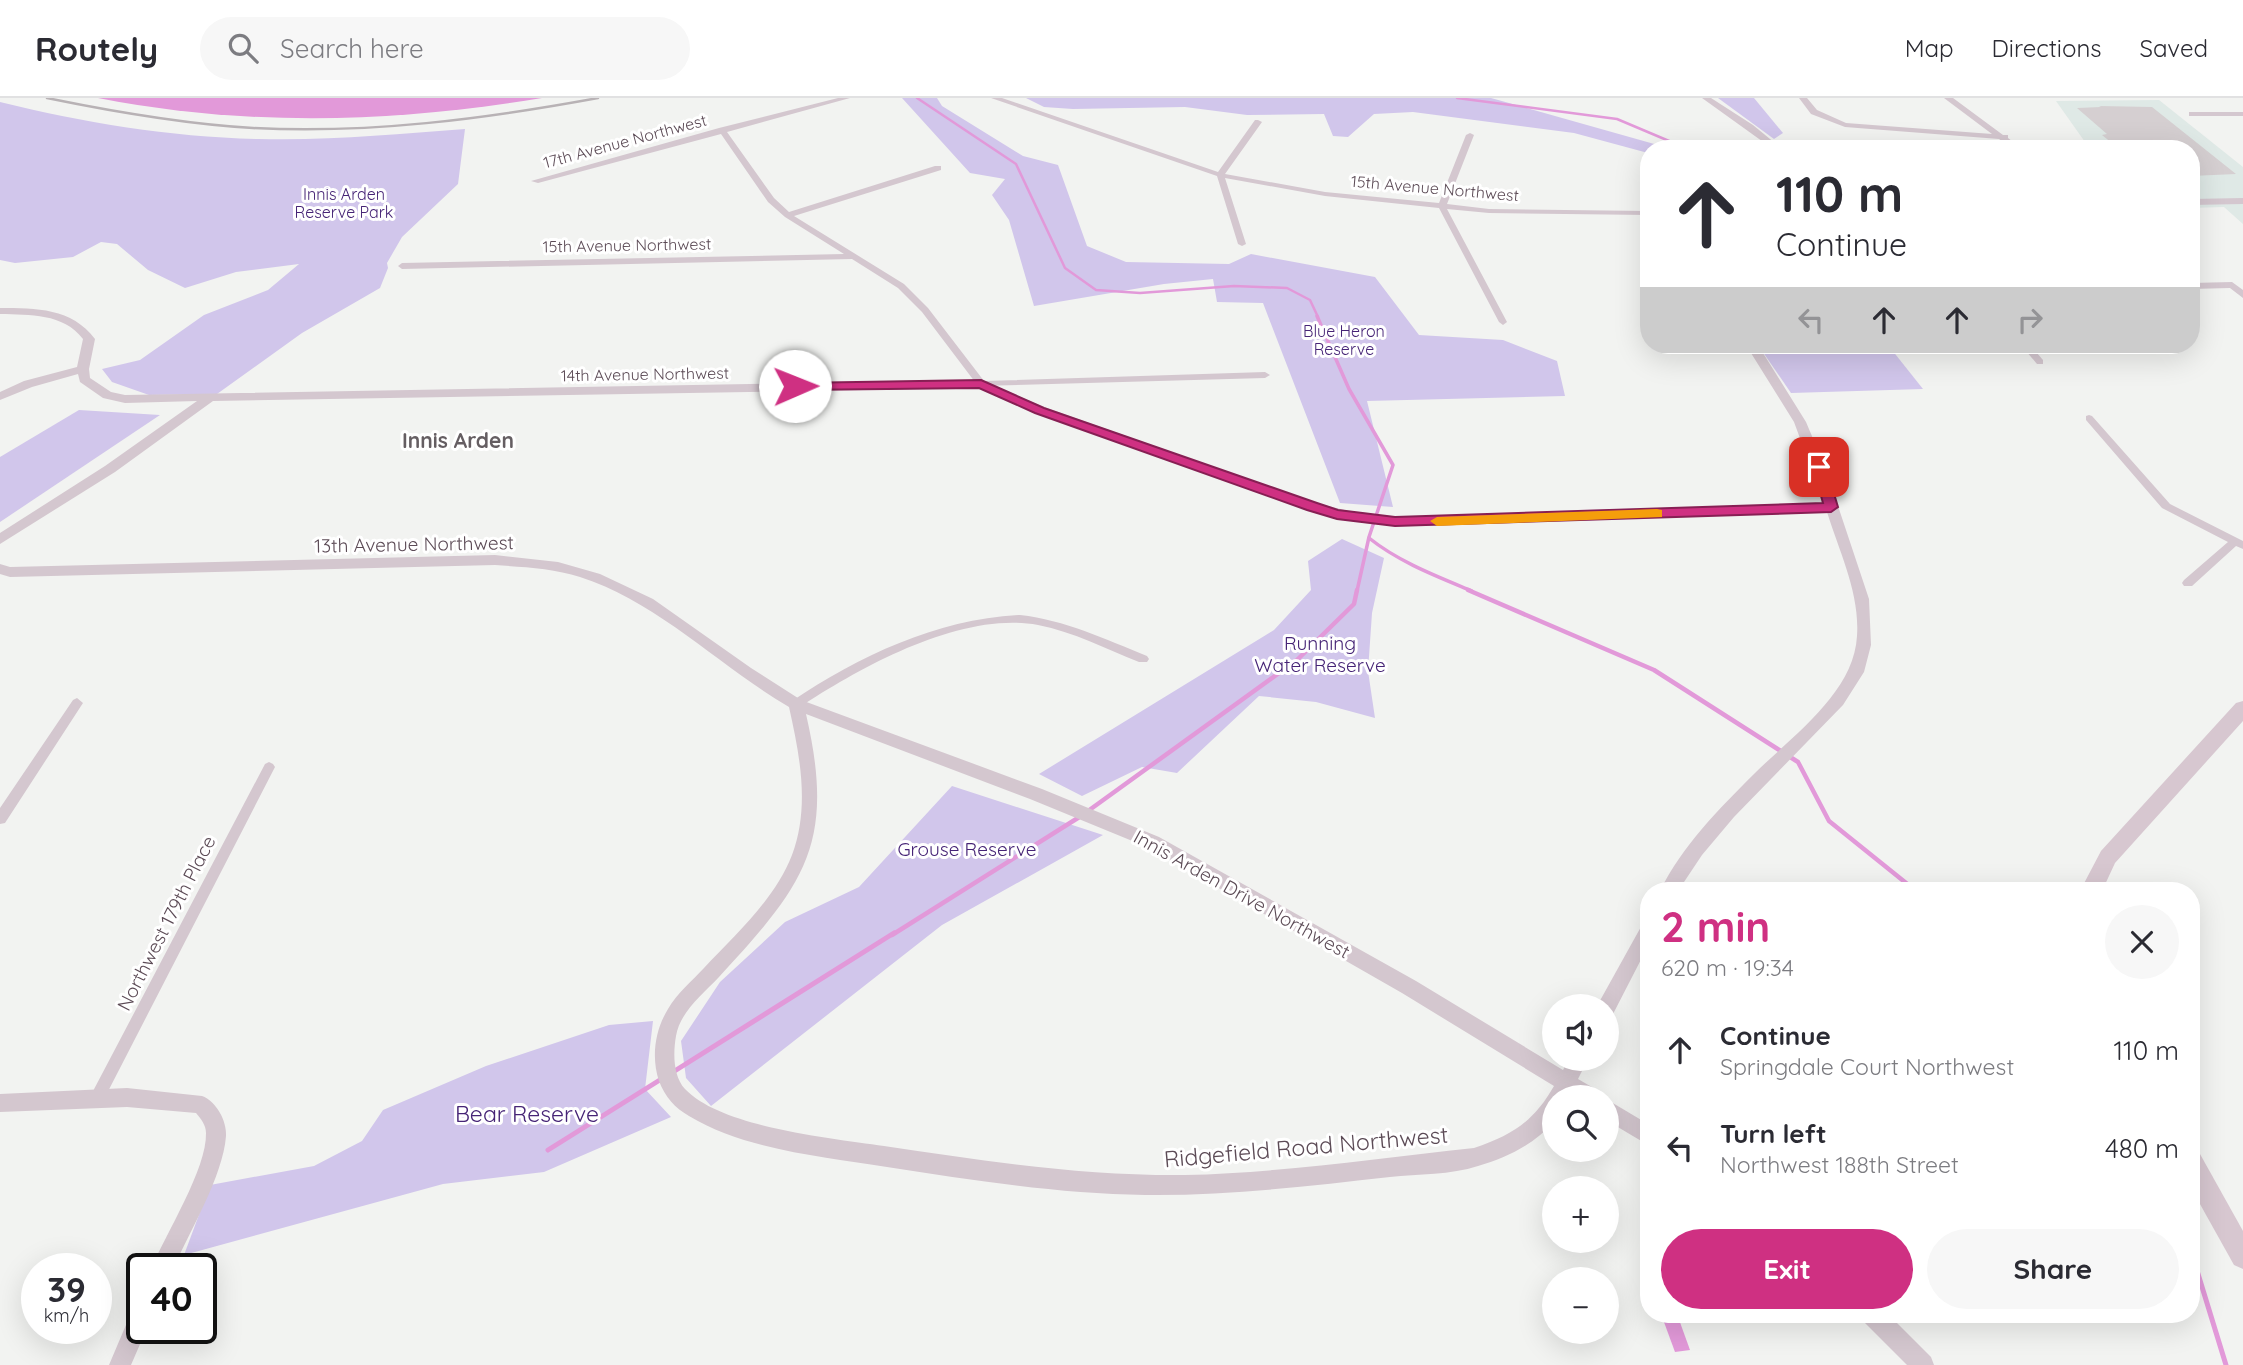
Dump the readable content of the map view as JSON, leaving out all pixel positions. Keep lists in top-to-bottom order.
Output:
{
  "streets": {
    "street": [
      "17th Avenue Northwest",
      "15th Avenue Northwest",
      "14th Avenue Northwest",
      "13th Avenue Northwest",
      "Innis Arden Drive Northwest",
      "Northwest 179th Place",
      "Ridgefield Road Northwest"
    ]
  },
  "crossings": [
    ["13th Avenue Northwest", "Innis Arden Drive Northwest"],
    ["13th Avenue Northwest", "Ridgefield Road Northwest"],
    ["Innis Arden Drive Northwest", "Ridgefield Road Northwest"]
  ],
  "districts": ["Innis Arden"],
  "parks": [
    "Innis Arden Reserve Park",
    "Blue Heron Reserve",
    "Running Water Reserve",
    "Grouse Reserve",
    "Bear Reserve"
  ],
  "page": {
    "header": "Routely",
    "search": "Search here",
    "nav": ["Map", "Directions", "Saved"],
    "turn": ["110 m", "Continue"],
    "heading": ["2 min", "620 m · 19:34"],
    "map_buttons": ["+", "−"],
    "list": [
      {
        "name": "Continue",
        "note": "Springdale Court Northwest",
        "value": "110 m"
      },
      {
        "name": "Turn left",
        "note": "Northwest 188th Street",
        "value": "480 m"
      }
    ],
    "buttons": ["Exit", "Share"],
    "speed": "39 km/h",
    "limit": "40"
  }
}
